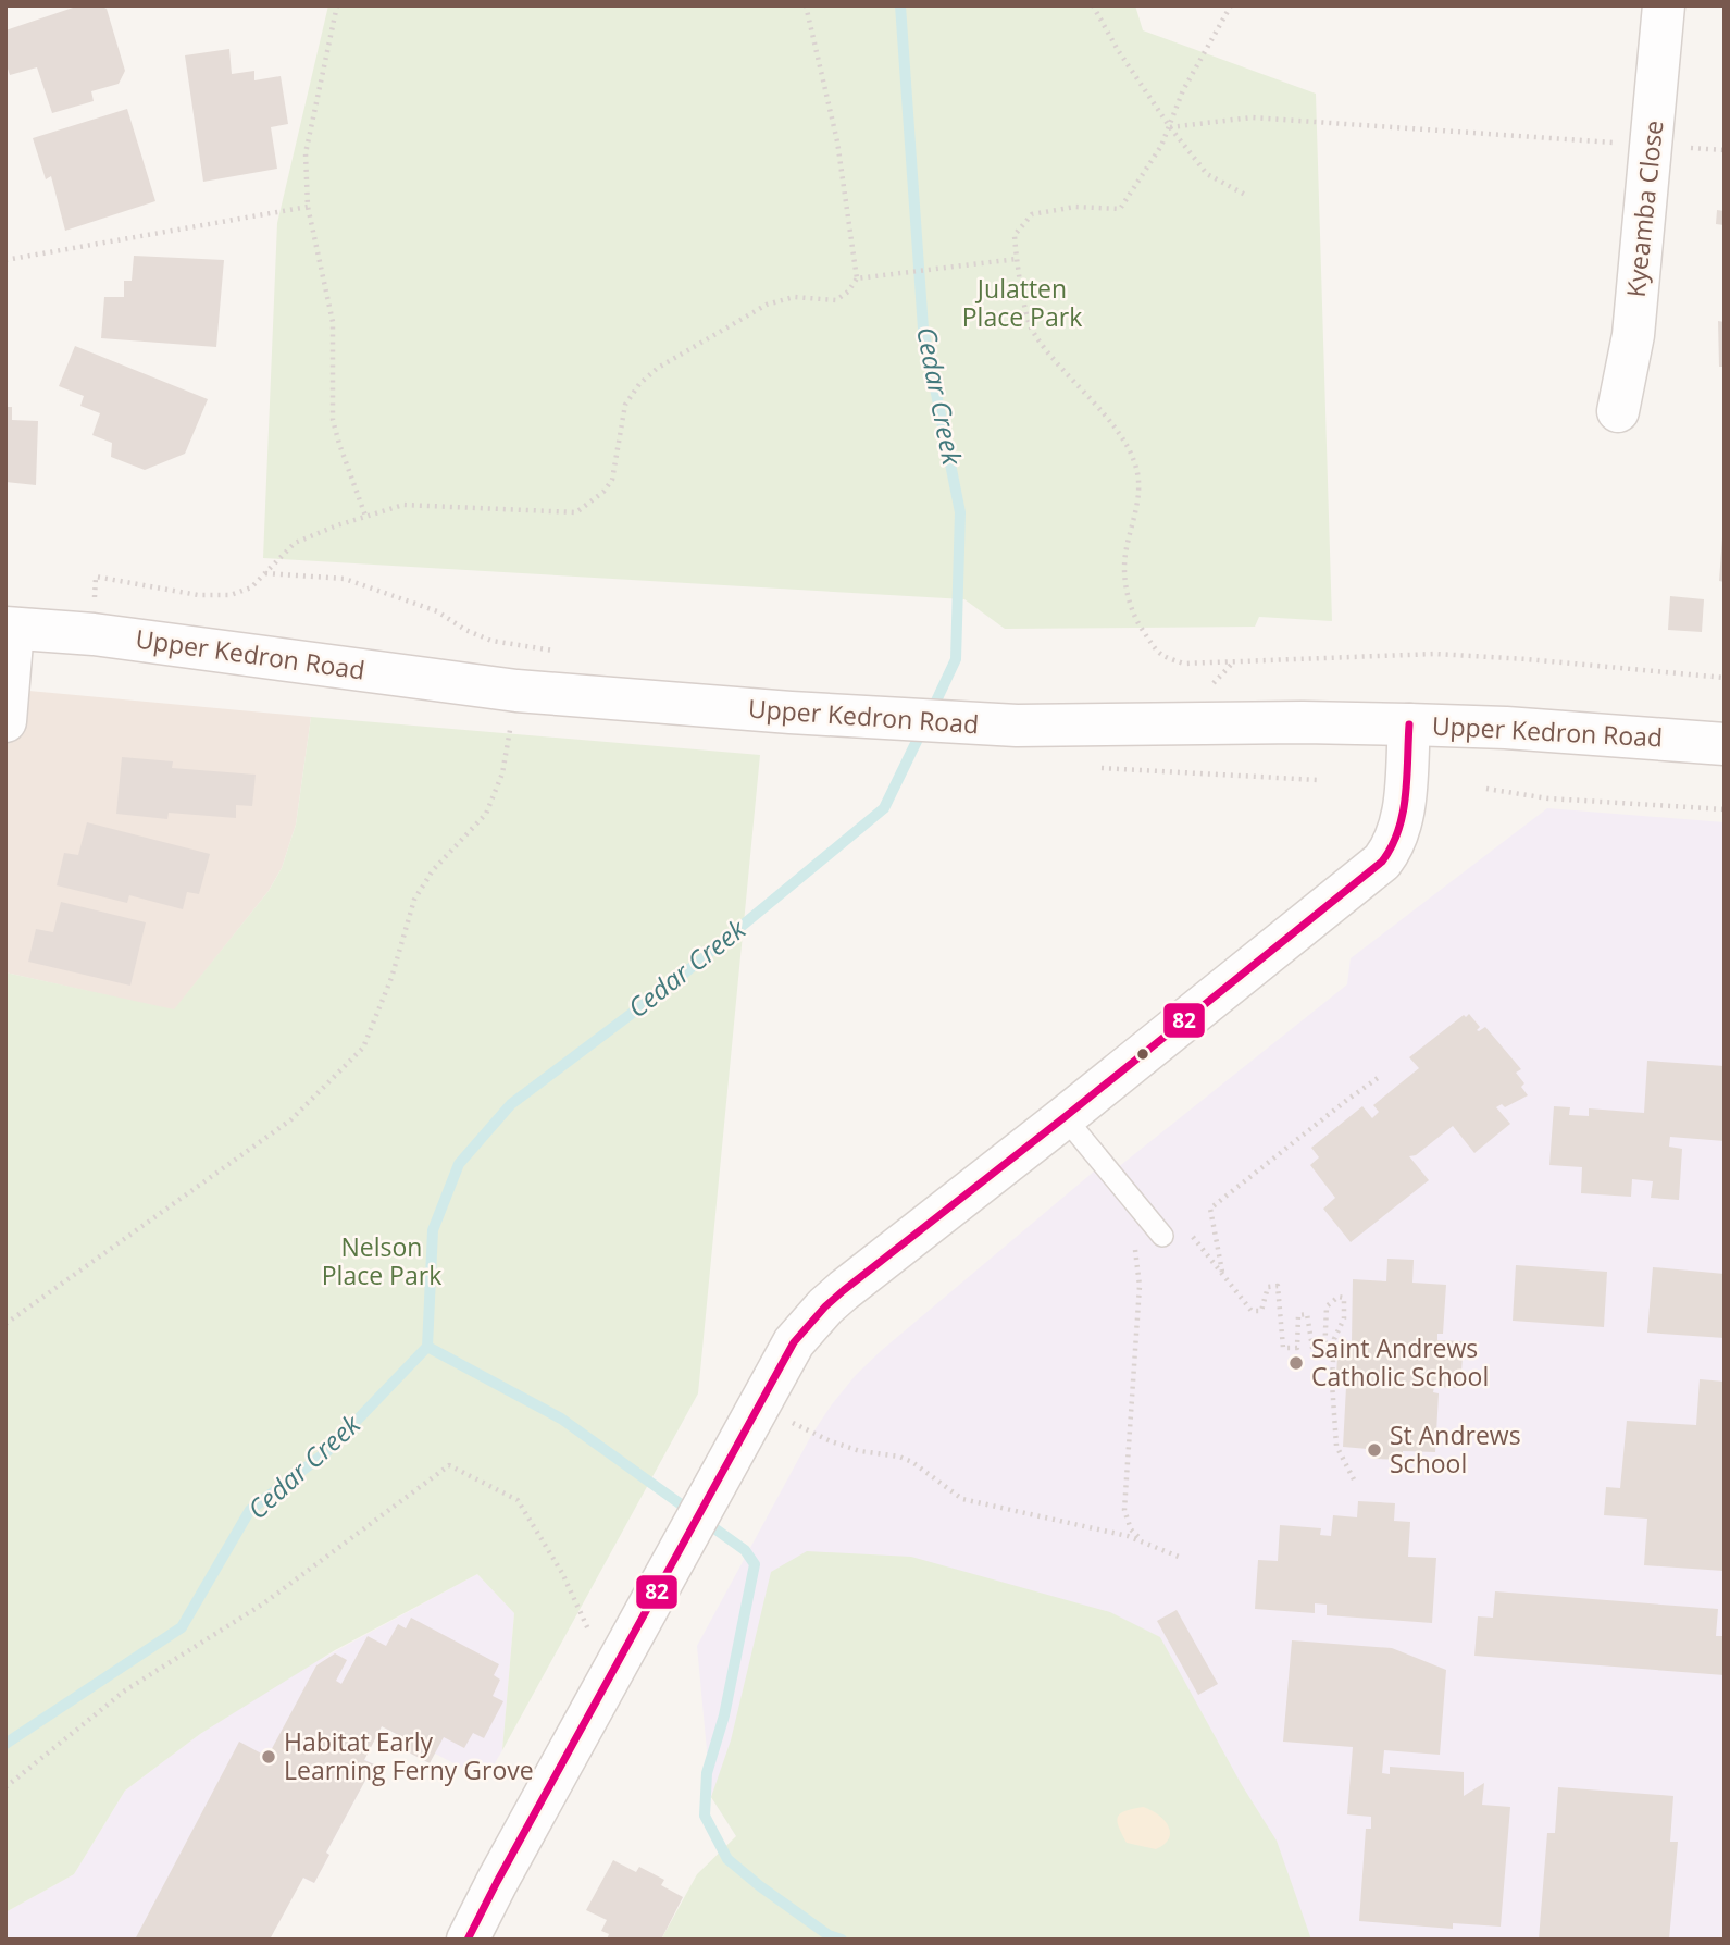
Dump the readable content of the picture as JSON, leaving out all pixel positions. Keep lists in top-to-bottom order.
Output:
{
  "streets": {
    "street": ["Kyeamba Close", "Upper Kedron Road"]
  },
  "water": ["Cedar Creek"],
  "parks": ["Julatten Place Park", "Nelson Place Park"],
  "places": ["Saint Andrews Catholic School", "St Andrews School", "Habitat Early Learning Ferny Grove"],
  "lines": ["transit line 82"]
}
